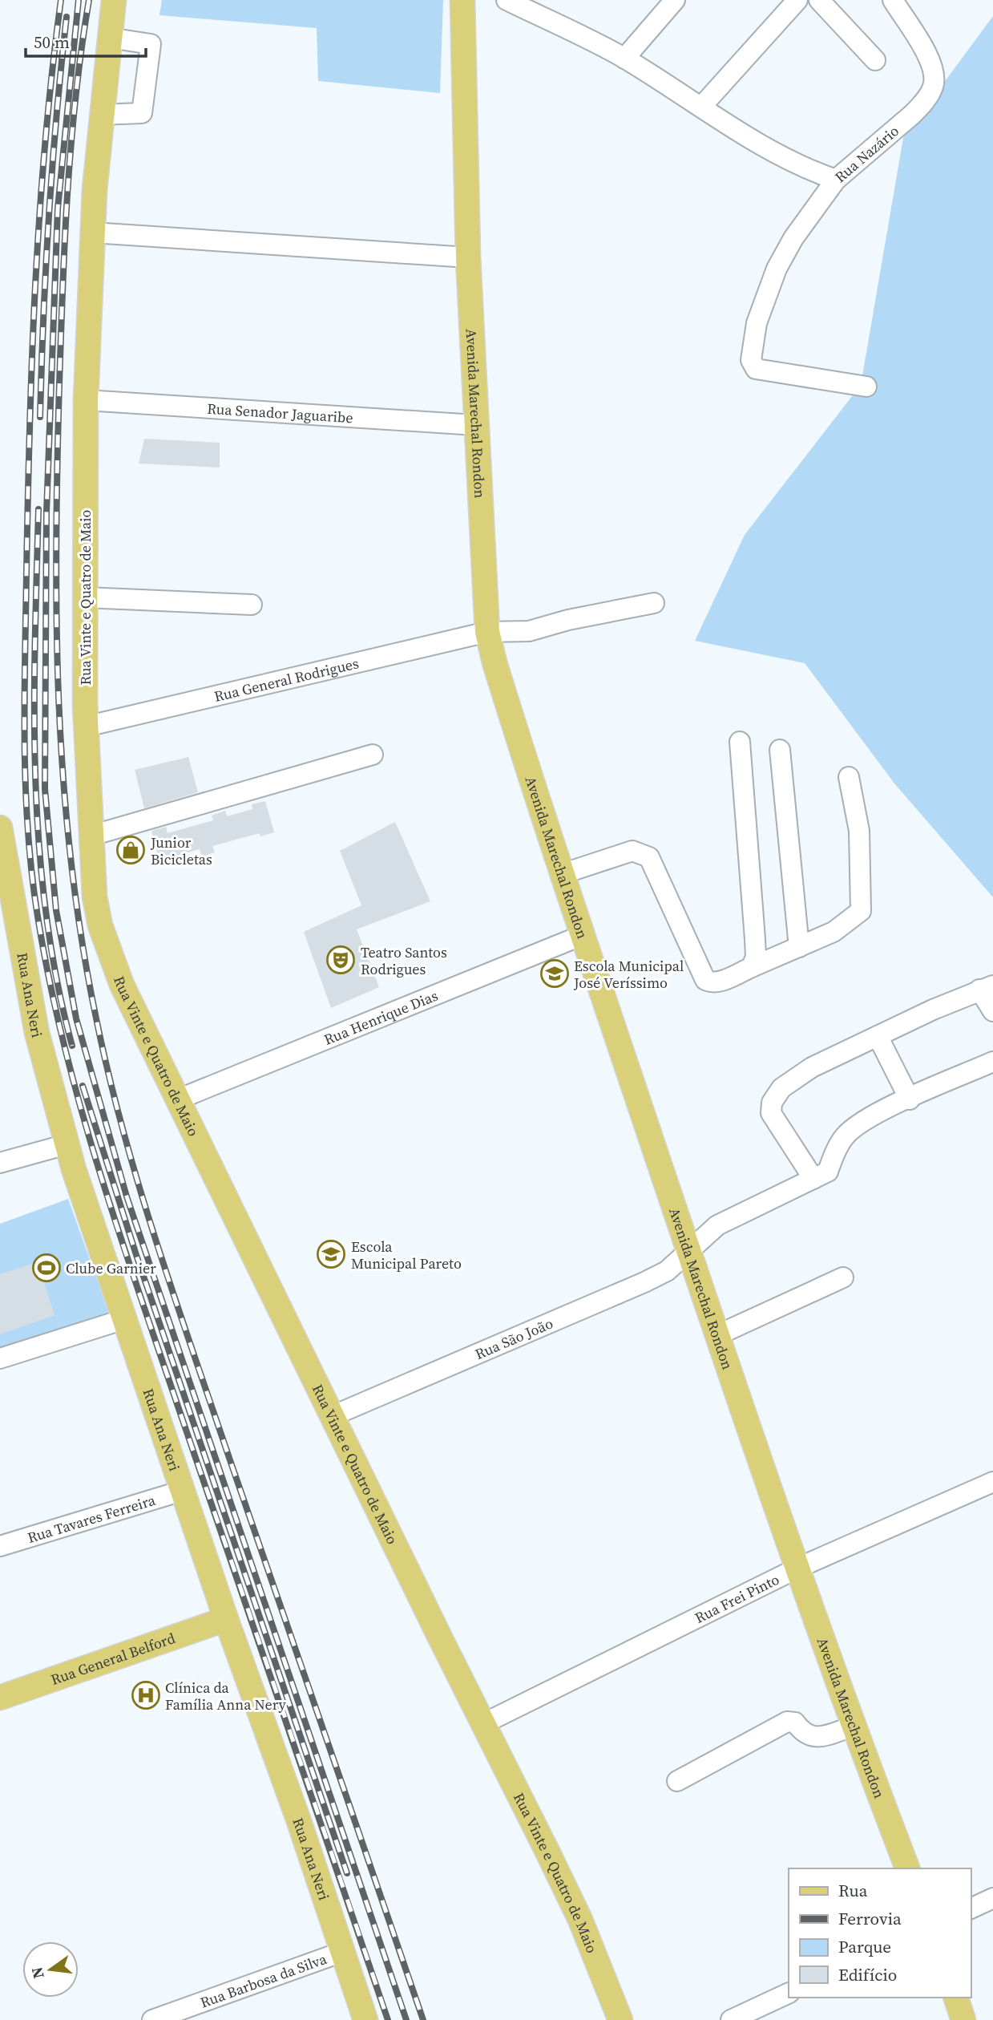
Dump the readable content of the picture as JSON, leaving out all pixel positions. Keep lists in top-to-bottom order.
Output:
{
  "streets": {
    "main road": [
      "Avenida Marechal Rondon",
      "Rua Vinte e Quatro de Maio",
      "Rua Ana Neri",
      "Rua General Belford"
    ],
    "street": [
      "Rua Nazário",
      "Rua Senador Jaguaribe",
      "Rua General Rodrigues",
      "Rua Henrique Dias",
      "Rua São João",
      "Rua Tavares Ferreira",
      "Rua Frei Pinto",
      "Rua Barbosa da Silva"
    ]
  },
  "crossings": [
    ["Rua Senador Jaguaribe", "Avenida Marechal Rondon"],
    ["Rua Senador Jaguaribe", "Rua Vinte e Quatro de Maio"],
    ["Avenida Marechal Rondon", "Rua General Rodrigues"],
    ["Avenida Marechal Rondon", "Rua Henrique Dias"],
    ["Avenida Marechal Rondon", "Rua São João"],
    ["Avenida Marechal Rondon", "Rua Frei Pinto"],
    ["Rua Vinte e Quatro de Maio", "Rua General Rodrigues"],
    ["Rua Vinte e Quatro de Maio", "Rua Henrique Dias"],
    ["Rua Vinte e Quatro de Maio", "Rua São João"],
    ["Rua Vinte e Quatro de Maio", "Rua Frei Pinto"],
    ["Rua Ana Neri", "Rua Tavares Ferreira"],
    ["Rua Ana Neri", "Rua General Belford"],
    ["Rua Ana Neri", "Rua Barbosa da Silva"]
  ],
  "places": {
    "shop": ["Junior Bicicletas"],
    "theatre": ["Teatro Santos Rodrigues"],
    "school or university": ["Escola Municipal José Veríssimo", "Escola Municipal Pareto"],
    "sports": ["Clube Garnier"],
    "hospital": ["Clínica da Família Anna Nery"]
  },
  "legend": [
    "Rua",
    "Ferrovia",
    "Parque",
    "Edifício"
  ],
  "scale_bar": "50 m",
  "north": "left"
}
